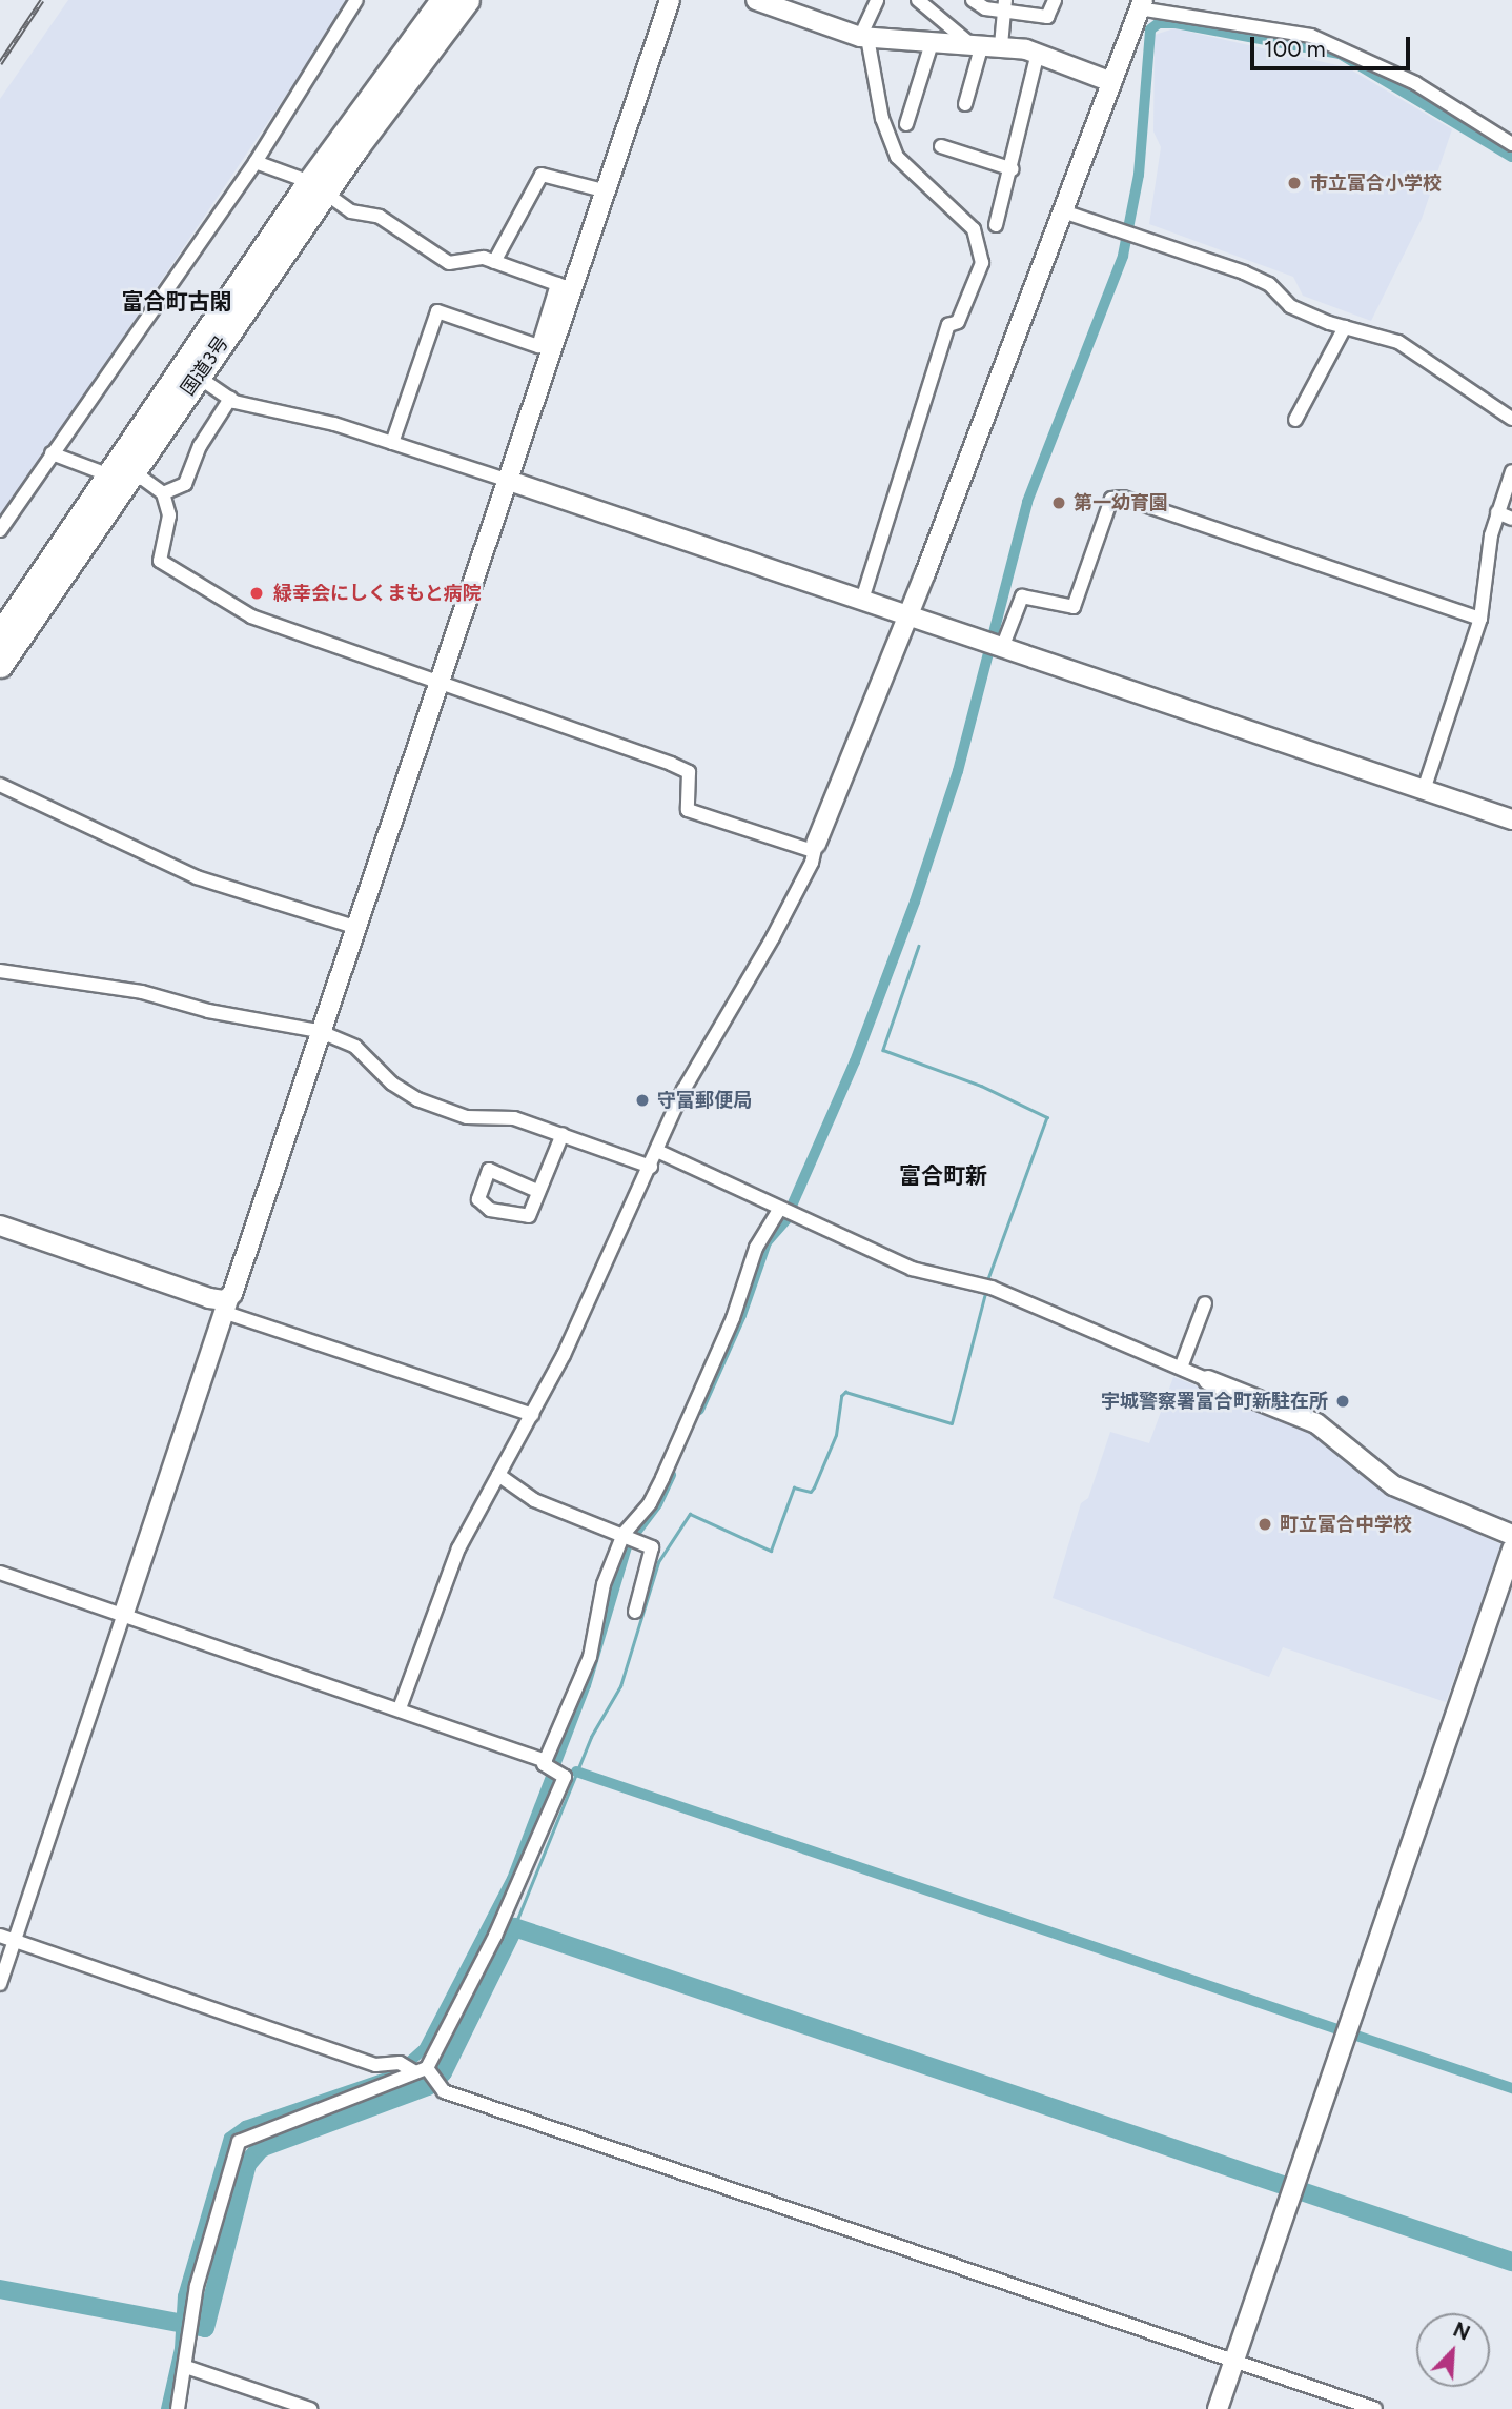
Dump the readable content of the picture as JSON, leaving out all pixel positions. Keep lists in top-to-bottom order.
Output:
{
  "streets": {
    "highway": ["国道3号"]
  },
  "districts": ["富合町古閑", "富合町新"],
  "places": [
    "市立富合小学校",
    "第一幼育園",
    "緑幸会にしくまもと病院",
    "守富郵便局",
    "宇城警察署富合町新駐在所",
    "町立富合中学校"
  ],
  "scale_bar": "100 m",
  "north": "top right"
}
